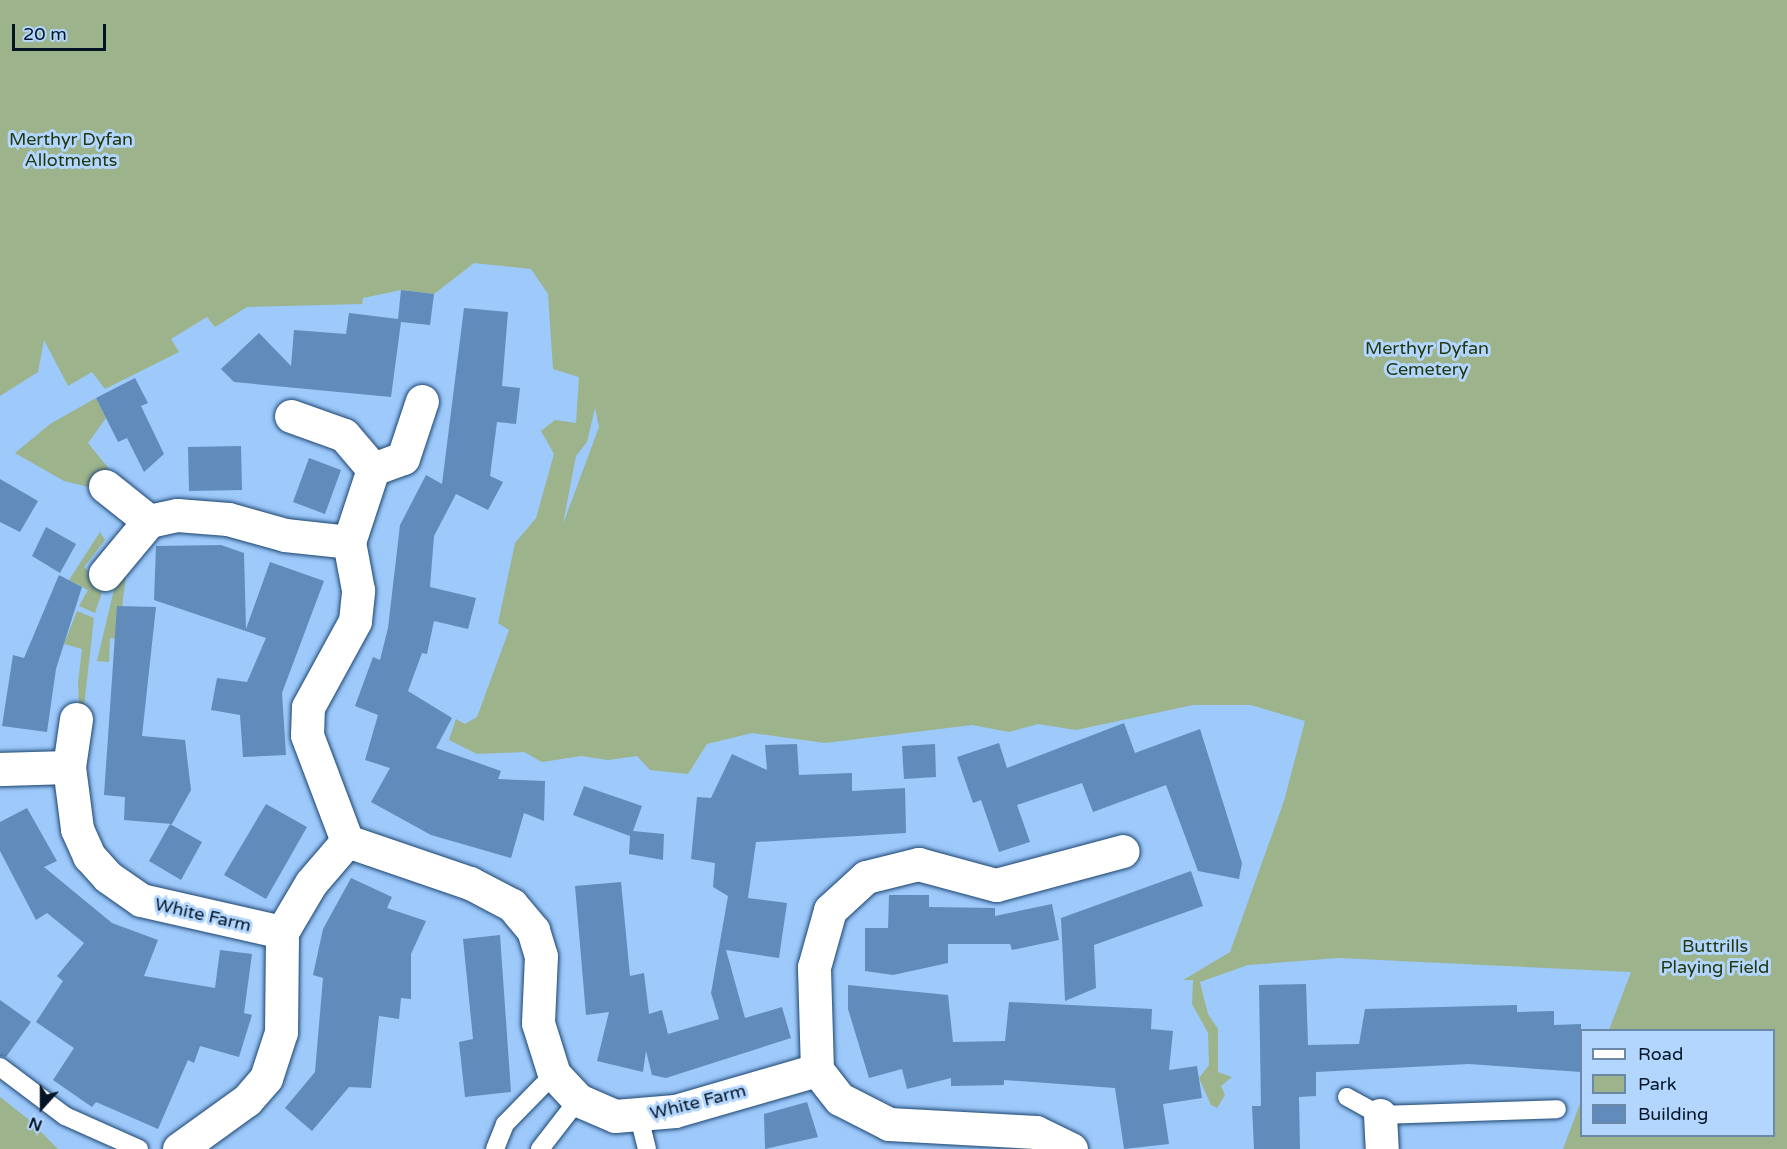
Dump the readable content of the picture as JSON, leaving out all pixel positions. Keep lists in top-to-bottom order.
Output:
{
  "streets": {
    "street": ["White Farm"]
  },
  "parks": ["Merthyr Dyfan Allotments", "Merthyr Dyfan Cemetery", "Buttrills Playing Field"],
  "legend": ["Road", "Park", "Building"],
  "scale_bar": "20 m",
  "north": "bottom"
}
